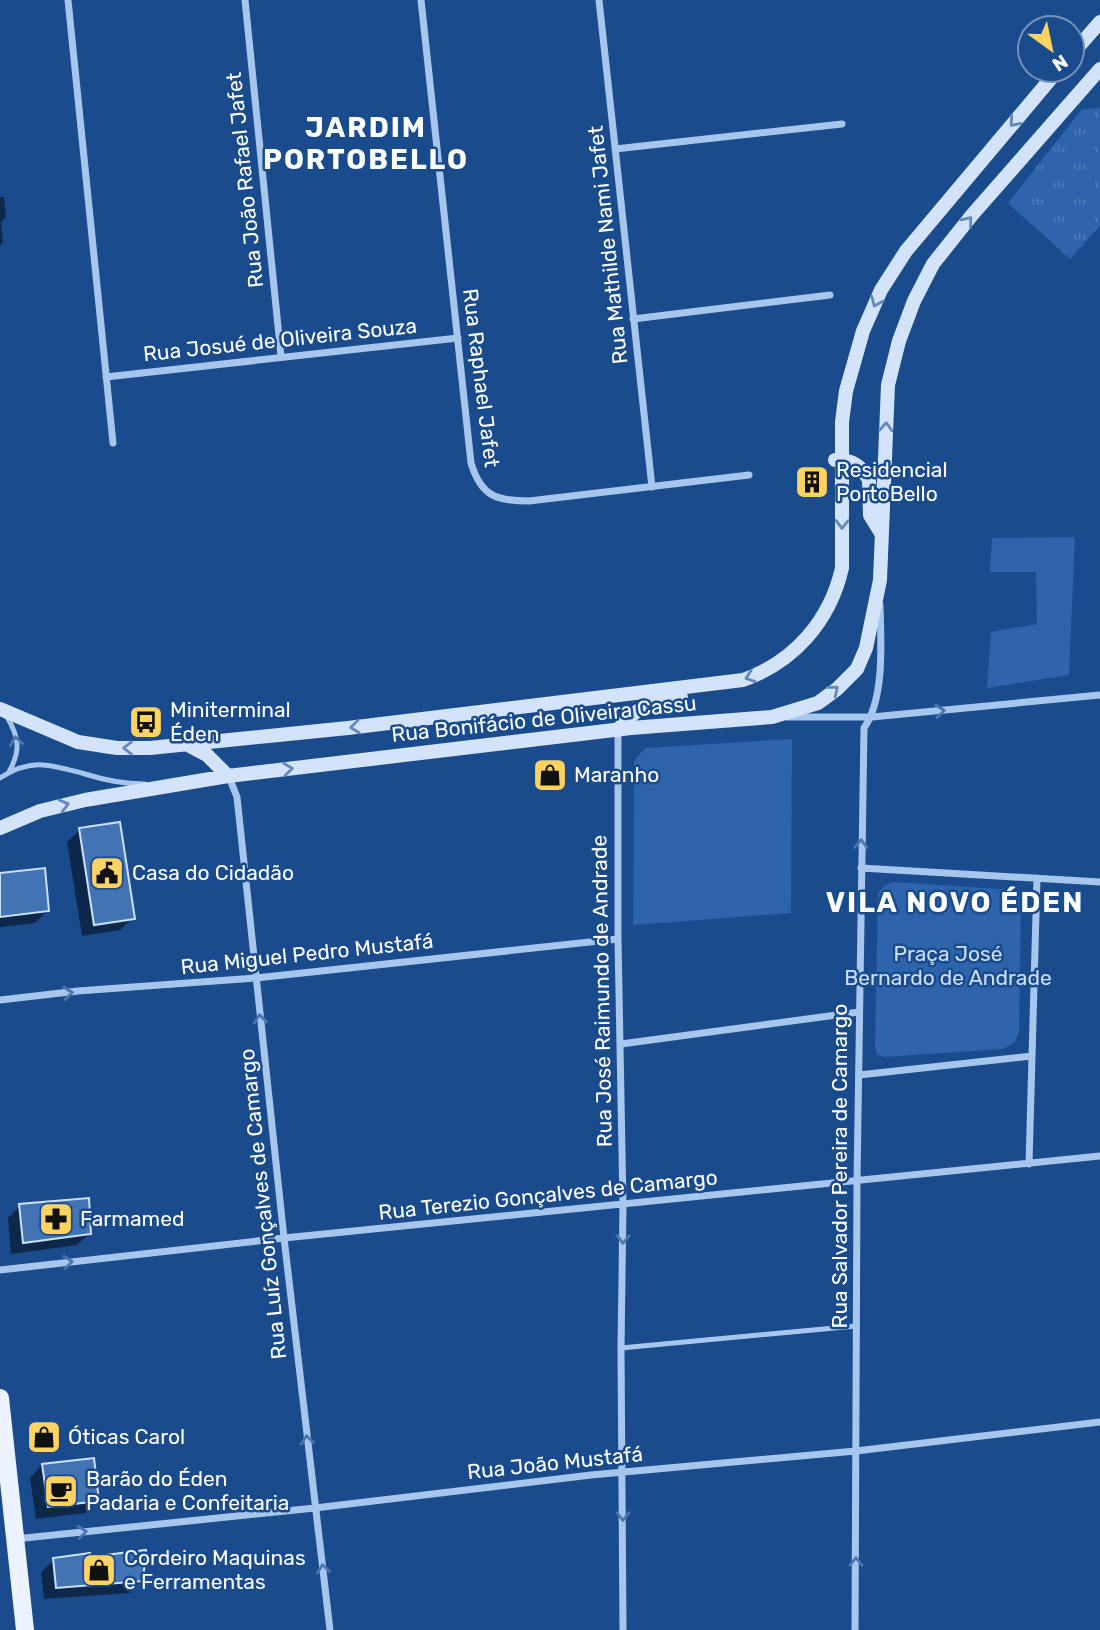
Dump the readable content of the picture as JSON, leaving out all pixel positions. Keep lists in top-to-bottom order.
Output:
{
  "streets": {
    "main road": ["Rua Bonifácio de Oliveira Cassu"],
    "street": [
      "Rua João Rafael Jafet",
      "Rua Mathilde Nami Jafet",
      "Rua Josué de Oliveira Souza",
      "Rua Raphael Jafet",
      "Rua Miguel Pedro Mustafá",
      "Rua José Raimundo de Andrade",
      "Rua Salvador Pereira de Camargo",
      "Rua Terezio Gonçalves de Camargo",
      "Rua Luíz Gonçalves de Camargo",
      "Rua João Mustafá"
    ]
  },
  "crossings": [
    ["Rua João Rafael Jafet", "Rua Josué de Oliveira Souza"],
    ["Rua Mathilde Nami Jafet", "Rua Raphael Jafet"],
    ["Rua Josué de Oliveira Souza", "Rua Raphael Jafet"],
    ["Rua Bonifácio de Oliveira Cassu", "Rua José Raimundo de Andrade"],
    ["Rua Bonifácio de Oliveira Cassu", "Rua Salvador Pereira de Camargo"],
    ["Rua Bonifácio de Oliveira Cassu", "Rua Luíz Gonçalves de Camargo"],
    ["Rua Miguel Pedro Mustafá", "Rua José Raimundo de Andrade"],
    ["Rua Miguel Pedro Mustafá", "Rua Luíz Gonçalves de Camargo"],
    ["Rua José Raimundo de Andrade", "Rua Terezio Gonçalves de Camargo"],
    ["Rua José Raimundo de Andrade", "Rua João Mustafá"],
    ["Rua Salvador Pereira de Camargo", "Rua Terezio Gonçalves de Camargo"],
    ["Rua Salvador Pereira de Camargo", "Rua João Mustafá"],
    ["Rua Terezio Gonçalves de Camargo", "Rua Luíz Gonçalves de Camargo"],
    ["Rua Luíz Gonçalves de Camargo", "Rua João Mustafá"]
  ],
  "one_way": ["Rua Miguel Pedro Mustafá", "Rua Luíz Gonçalves de Camargo"],
  "districts": ["JARDIM PORTOBELLO", "VILA NOVO ÉDEN"],
  "parks": ["Praça José Bernardo de Andrade"],
  "places": {
    "building": ["Residencial PortoBello"],
    "bus stop": ["Miniterminal Éden"],
    "shop": ["Maranho", "Óticas Carol", "Cordeiro Maquinas e Ferramentas"],
    "public building": ["Casa do Cidadão"],
    "pharmacy": ["Farmamed"],
    "cafe": ["Barão do Éden Padaria e Confeitaria"]
  },
  "north": "bottom right"
}
